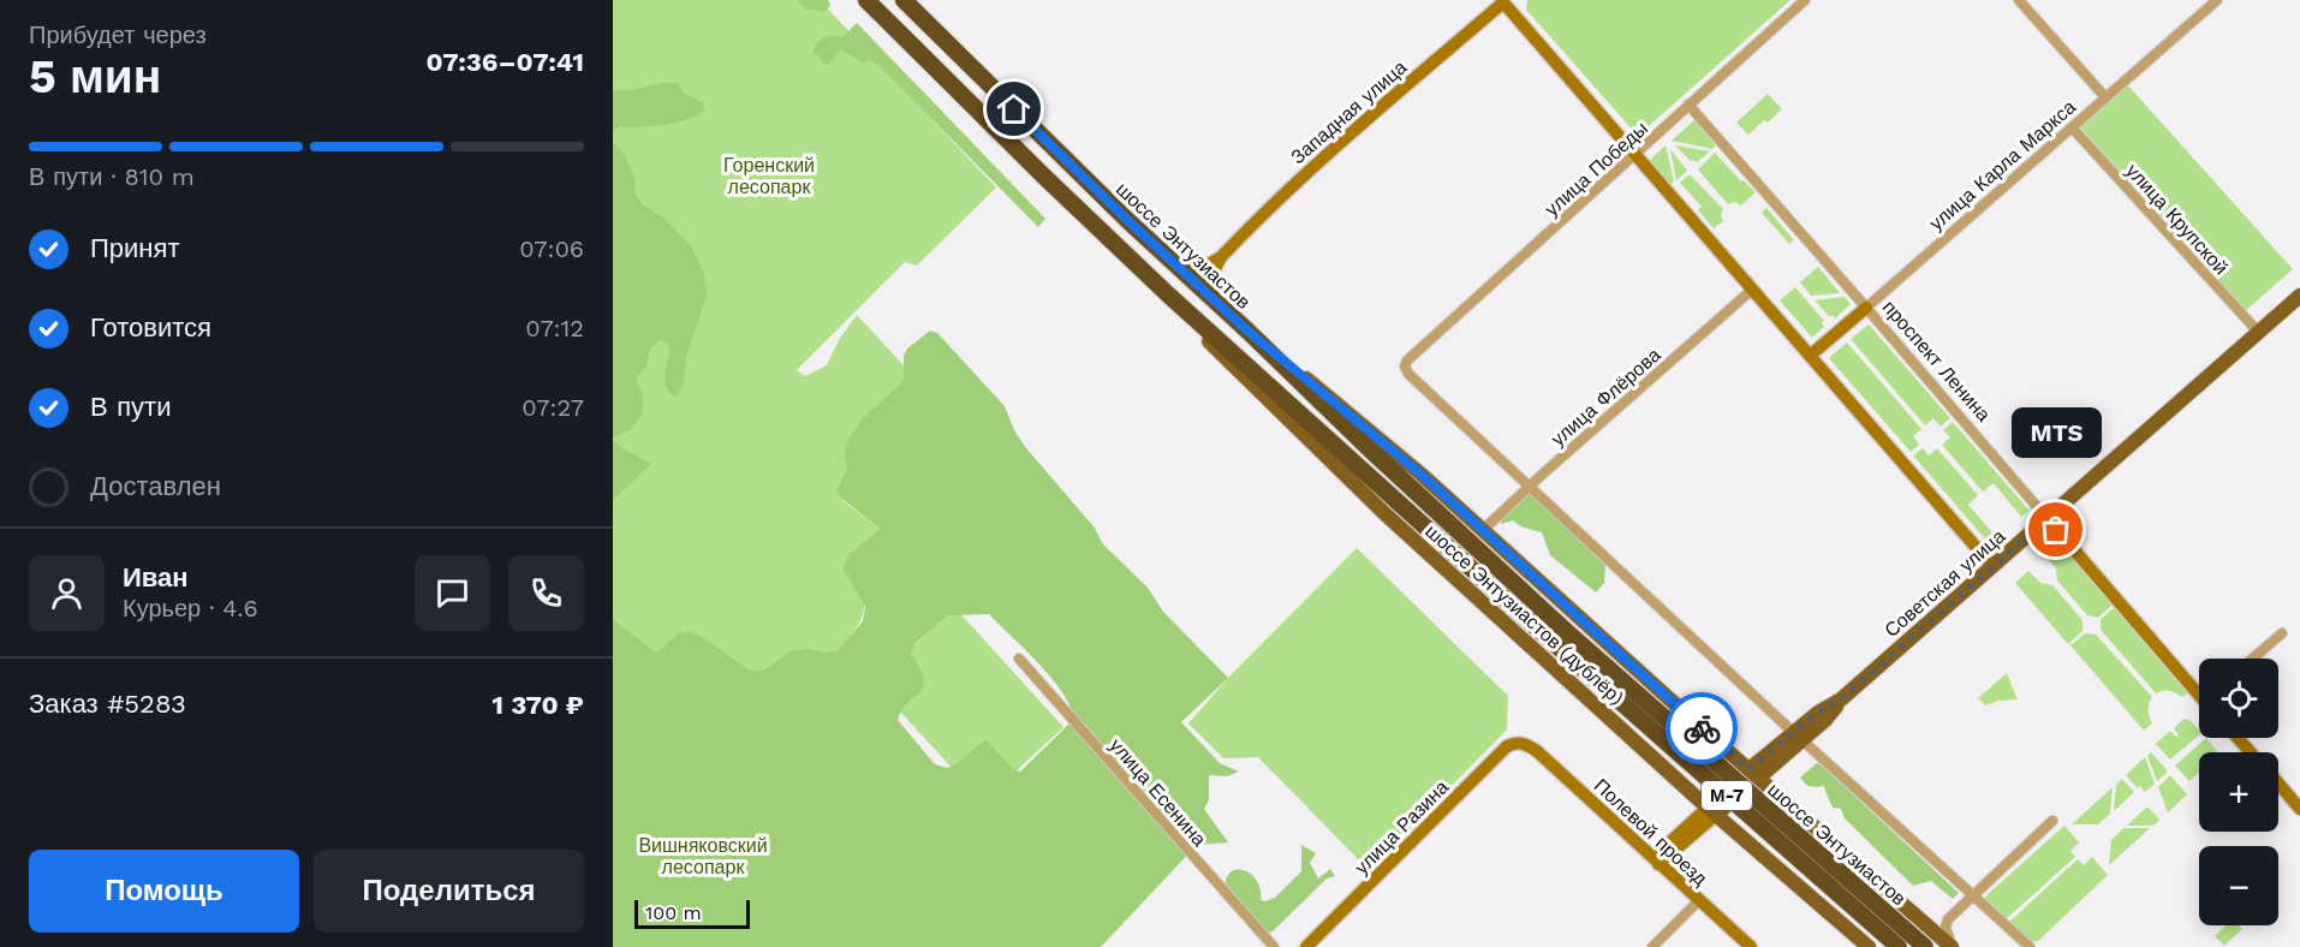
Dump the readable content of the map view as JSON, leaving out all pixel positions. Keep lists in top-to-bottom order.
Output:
{
  "streets": {
    "highway": ["шоссе Энтузиастов", "М-7"],
    "main road": ["Советская улица", "шоссе Энтузиастов (дублёр)"],
    "street": [
      "Западная улица",
      "улица Карла Маркса",
      "улица Победы",
      "улица Крупской",
      "проспект Ленина",
      "улица Флёрова",
      "улица Есенина",
      "улица Разина",
      "Полевой проезд"
    ]
  },
  "crossings": [
    ["Западная улица", "шоссе Энтузиастов"],
    ["улица Карла Маркса", "улица Крупской"],
    ["улица Карла Маркса", "проспект Ленина"],
    ["улица Победы", "проспект Ленина"],
    ["улица Победы", "улица Флёрова"],
    ["улица Крупской", "Советская улица"],
    ["шоссе Энтузиастов", "шоссе Энтузиастов (дублёр)"],
    ["проспект Ленина", "Советская улица"],
    ["улица Флёрова", "шоссе Энтузиастов (дублёр)"],
    ["Советская улица", "шоссе Энтузиастов (дублёр)"],
    ["Советская улица", "Полевой проезд"],
    ["улица Разина", "Полевой проезд"]
  ],
  "parks": ["Горенский лесопарк", "Вишняковский лесопарк"],
  "places": ["MTS"],
  "scale_bar": "100 m",
  "page": {
    "heading": ["5 мин", "Прибудет через", "07:36–07:41"],
    "panel": [
      "Иван",
      "Курьер · 4.6",
      "Заказ #5283",
      "1 370 ₽"
    ],
    "bar": "В пути · 810 m",
    "list": [
      ["Принят", "07:06"],
      ["Готовится", "07:12"],
      ["В пути", "07:27"],
      "Доставлен"
    ],
    "bubble": "MTS",
    "map_buttons": ["+", "−"],
    "buttons": ["Помощь", "Поделиться"],
    "scale": "100 m"
  }
}
